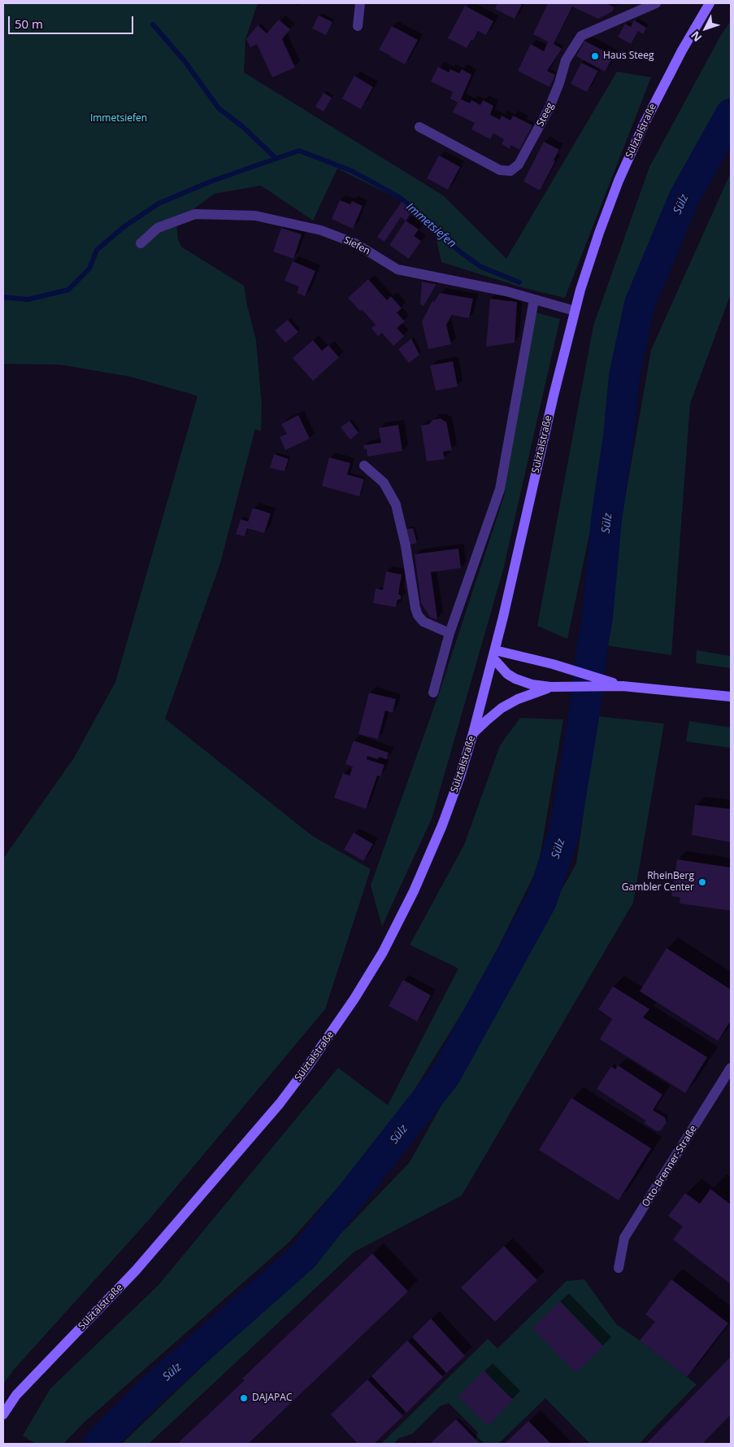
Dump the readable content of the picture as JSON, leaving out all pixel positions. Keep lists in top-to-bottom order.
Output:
{
  "streets": {
    "main road": ["Sülztalstraße"],
    "street": ["Steeg", "Siefen", "Otto-Brenner-Straße"]
  },
  "crossings": [
    ["Sülztalstraße", "Siefen"]
  ],
  "water": ["Sülz", "Immetsiefen"],
  "parks": ["Immetsiefen"],
  "places": ["Haus Steeg", "RheinBerg Gambler Center", "DAJAPAC"],
  "scale_bar": "50 m",
  "north": "bottom left"
}
